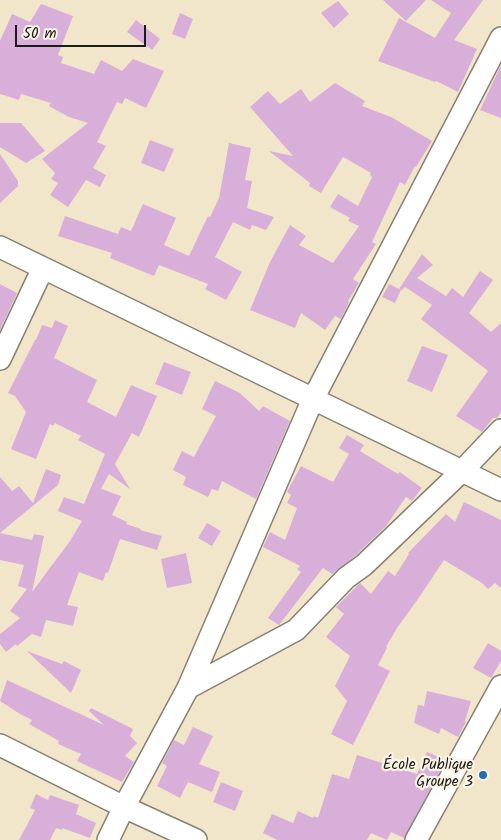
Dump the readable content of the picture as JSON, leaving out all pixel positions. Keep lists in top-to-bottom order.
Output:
{
  "places": ["École Publique Groupe 3"],
  "scale_bar": "50 m"
}
